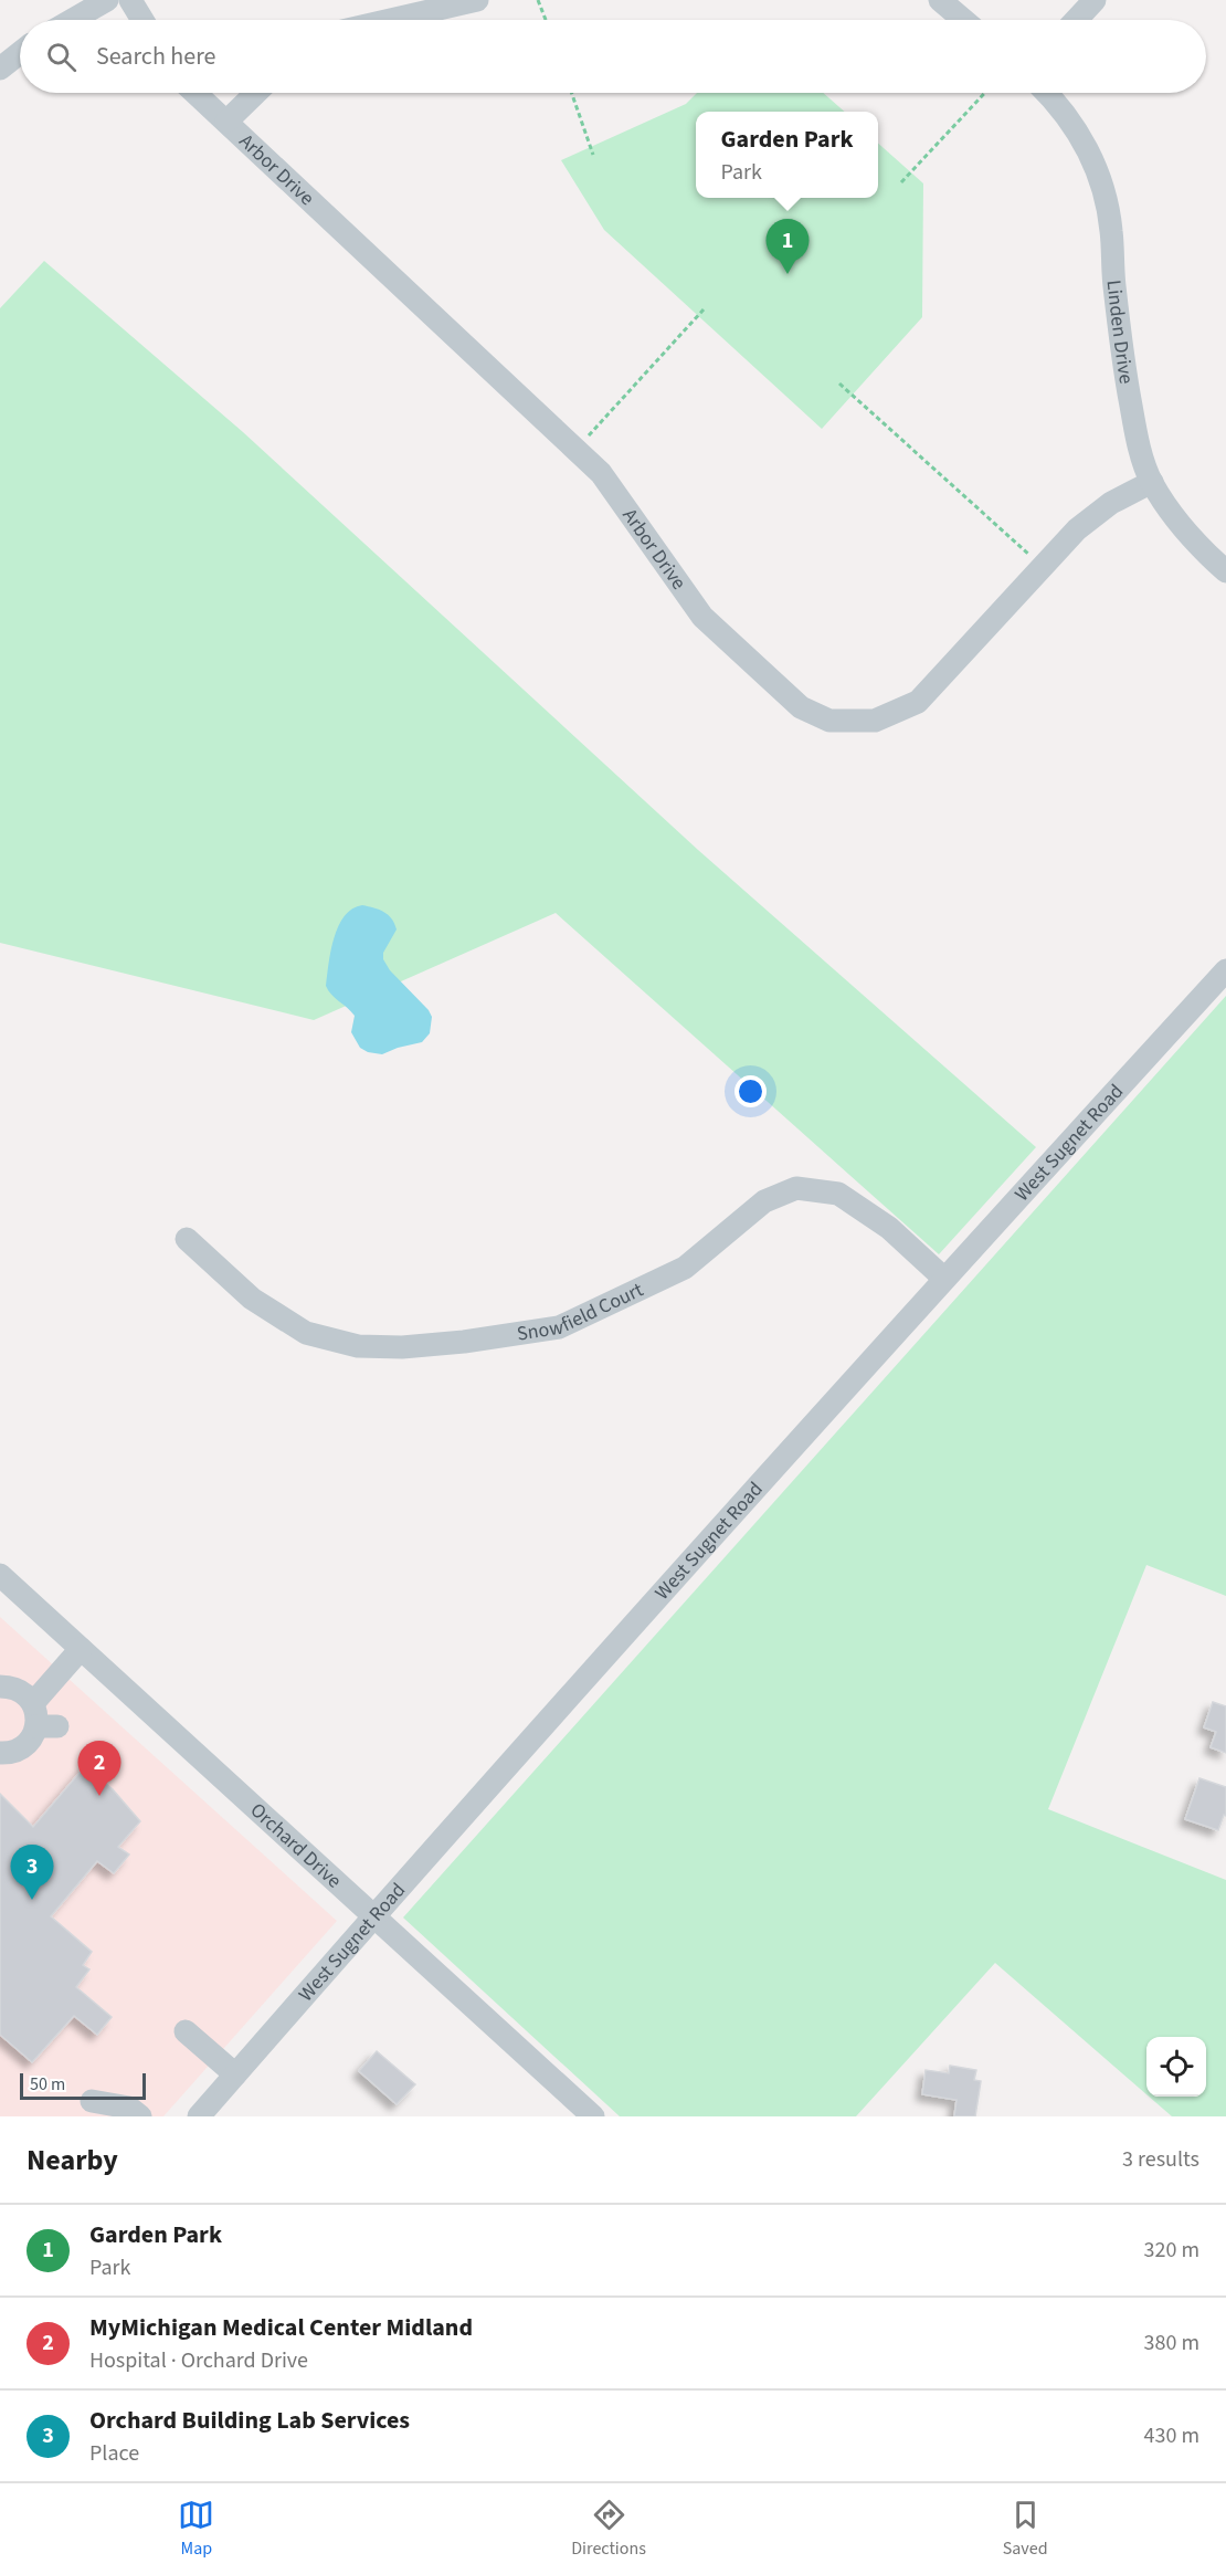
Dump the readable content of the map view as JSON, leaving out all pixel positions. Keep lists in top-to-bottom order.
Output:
{
  "streets": {
    "street": [
      "Arbor Drive",
      "Linden Drive",
      "West Sugnet Road",
      "Snowfield Court",
      "Orchard Drive"
    ]
  },
  "crossings": [
    ["Arbor Drive", "Linden Drive"],
    ["West Sugnet Road", "Snowfield Court"],
    ["West Sugnet Road", "Orchard Drive"]
  ],
  "scale_bar": "50 m",
  "page": {
    "search": "Search here",
    "popup": ["Garden Park", "Park"],
    "pins": ["1", "2", "3"],
    "scale": "50 m",
    "heading": ["Nearby", "3 results"],
    "list": [
      {
        "mark": "1",
        "name": "Garden Park",
        "note": "Park",
        "value": "320 m"
      },
      {
        "mark": "2",
        "name": "MyMichigan Medical Center Midland",
        "note": "Hospital · Orchard Drive",
        "value": "380 m"
      },
      {
        "mark": "3",
        "name": "Orchard Building Lab Services",
        "note": "Place",
        "value": "430 m"
      }
    ],
    "nav": ["Map", "Directions", "Saved"]
  }
}
